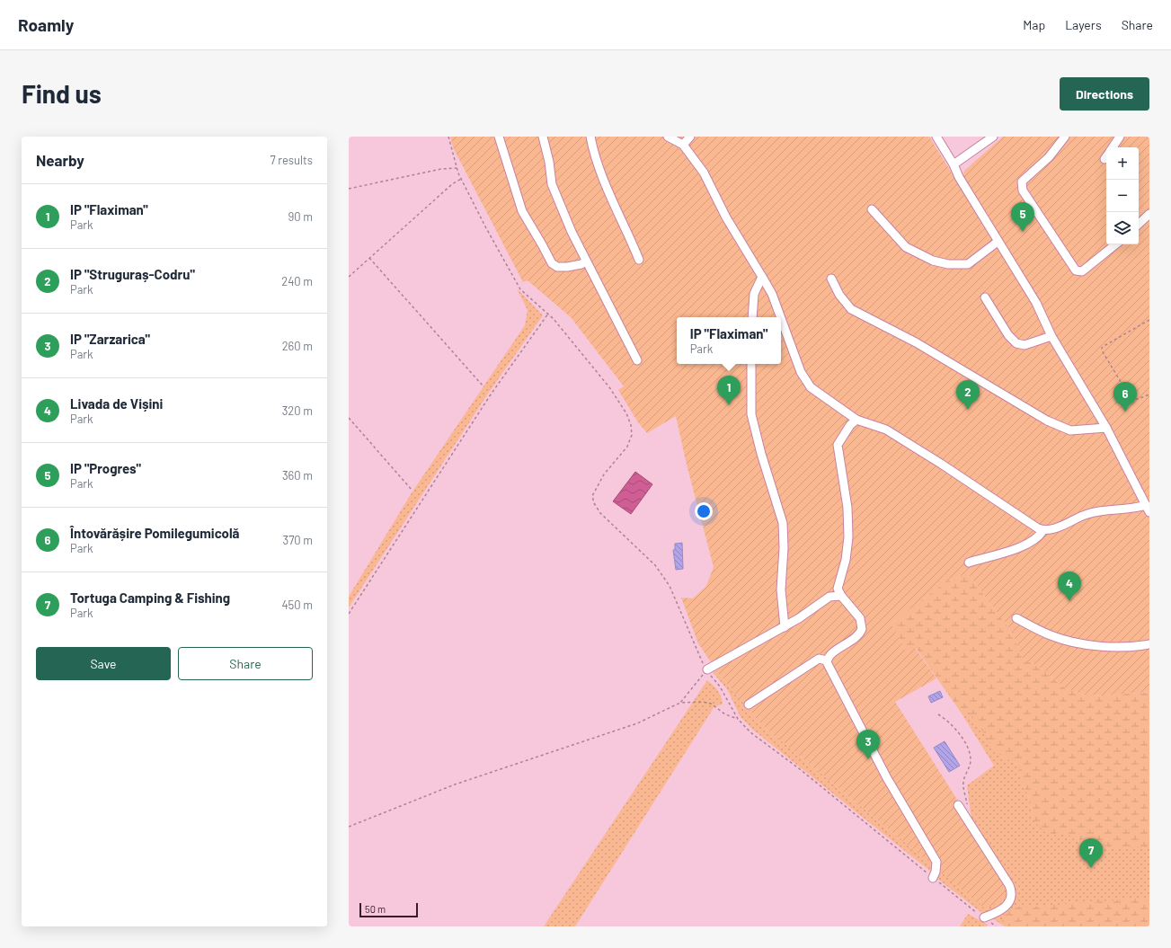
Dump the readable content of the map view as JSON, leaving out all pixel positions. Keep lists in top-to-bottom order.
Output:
{
  "scale_bar": "50 m",
  "page": {
    "header": "Roamly",
    "nav": ["Map", "Layers", "Share"],
    "buttons": [
      "Directions",
      ["Save", "Share"]
    ],
    "title": "Find us",
    "heading": ["Nearby", "7 results"],
    "map_buttons": ["+", "−"],
    "list": [
      {
        "mark": "1",
        "name": "IP \"Flaximan\"",
        "note": "Park",
        "value": "90 m"
      },
      {
        "mark": "2",
        "name": "IP \"Struguraș-Codru\"",
        "note": "Park",
        "value": "240 m"
      },
      {
        "mark": "3",
        "name": "IP \"Zarzarica\"",
        "note": "Park",
        "value": "260 m"
      },
      {
        "mark": "4",
        "name": "Livada de Vișini",
        "note": "Park",
        "value": "320 m"
      },
      {
        "mark": "5",
        "name": "IP \"Progres\"",
        "note": "Park",
        "value": "360 m"
      },
      {
        "mark": "6",
        "name": "Întovărășire Pomilegumicolă",
        "note": "Park",
        "value": "370 m"
      },
      {
        "mark": "7",
        "name": "Tortuga Camping & Fishing",
        "note": "Park",
        "value": "450 m"
      }
    ],
    "pins": [
      "5",
      "1",
      "2",
      "6",
      "4",
      "3",
      "7"
    ],
    "popup": ["IP \"Flaximan\"", "Park"],
    "scale": "50 m"
  }
}
